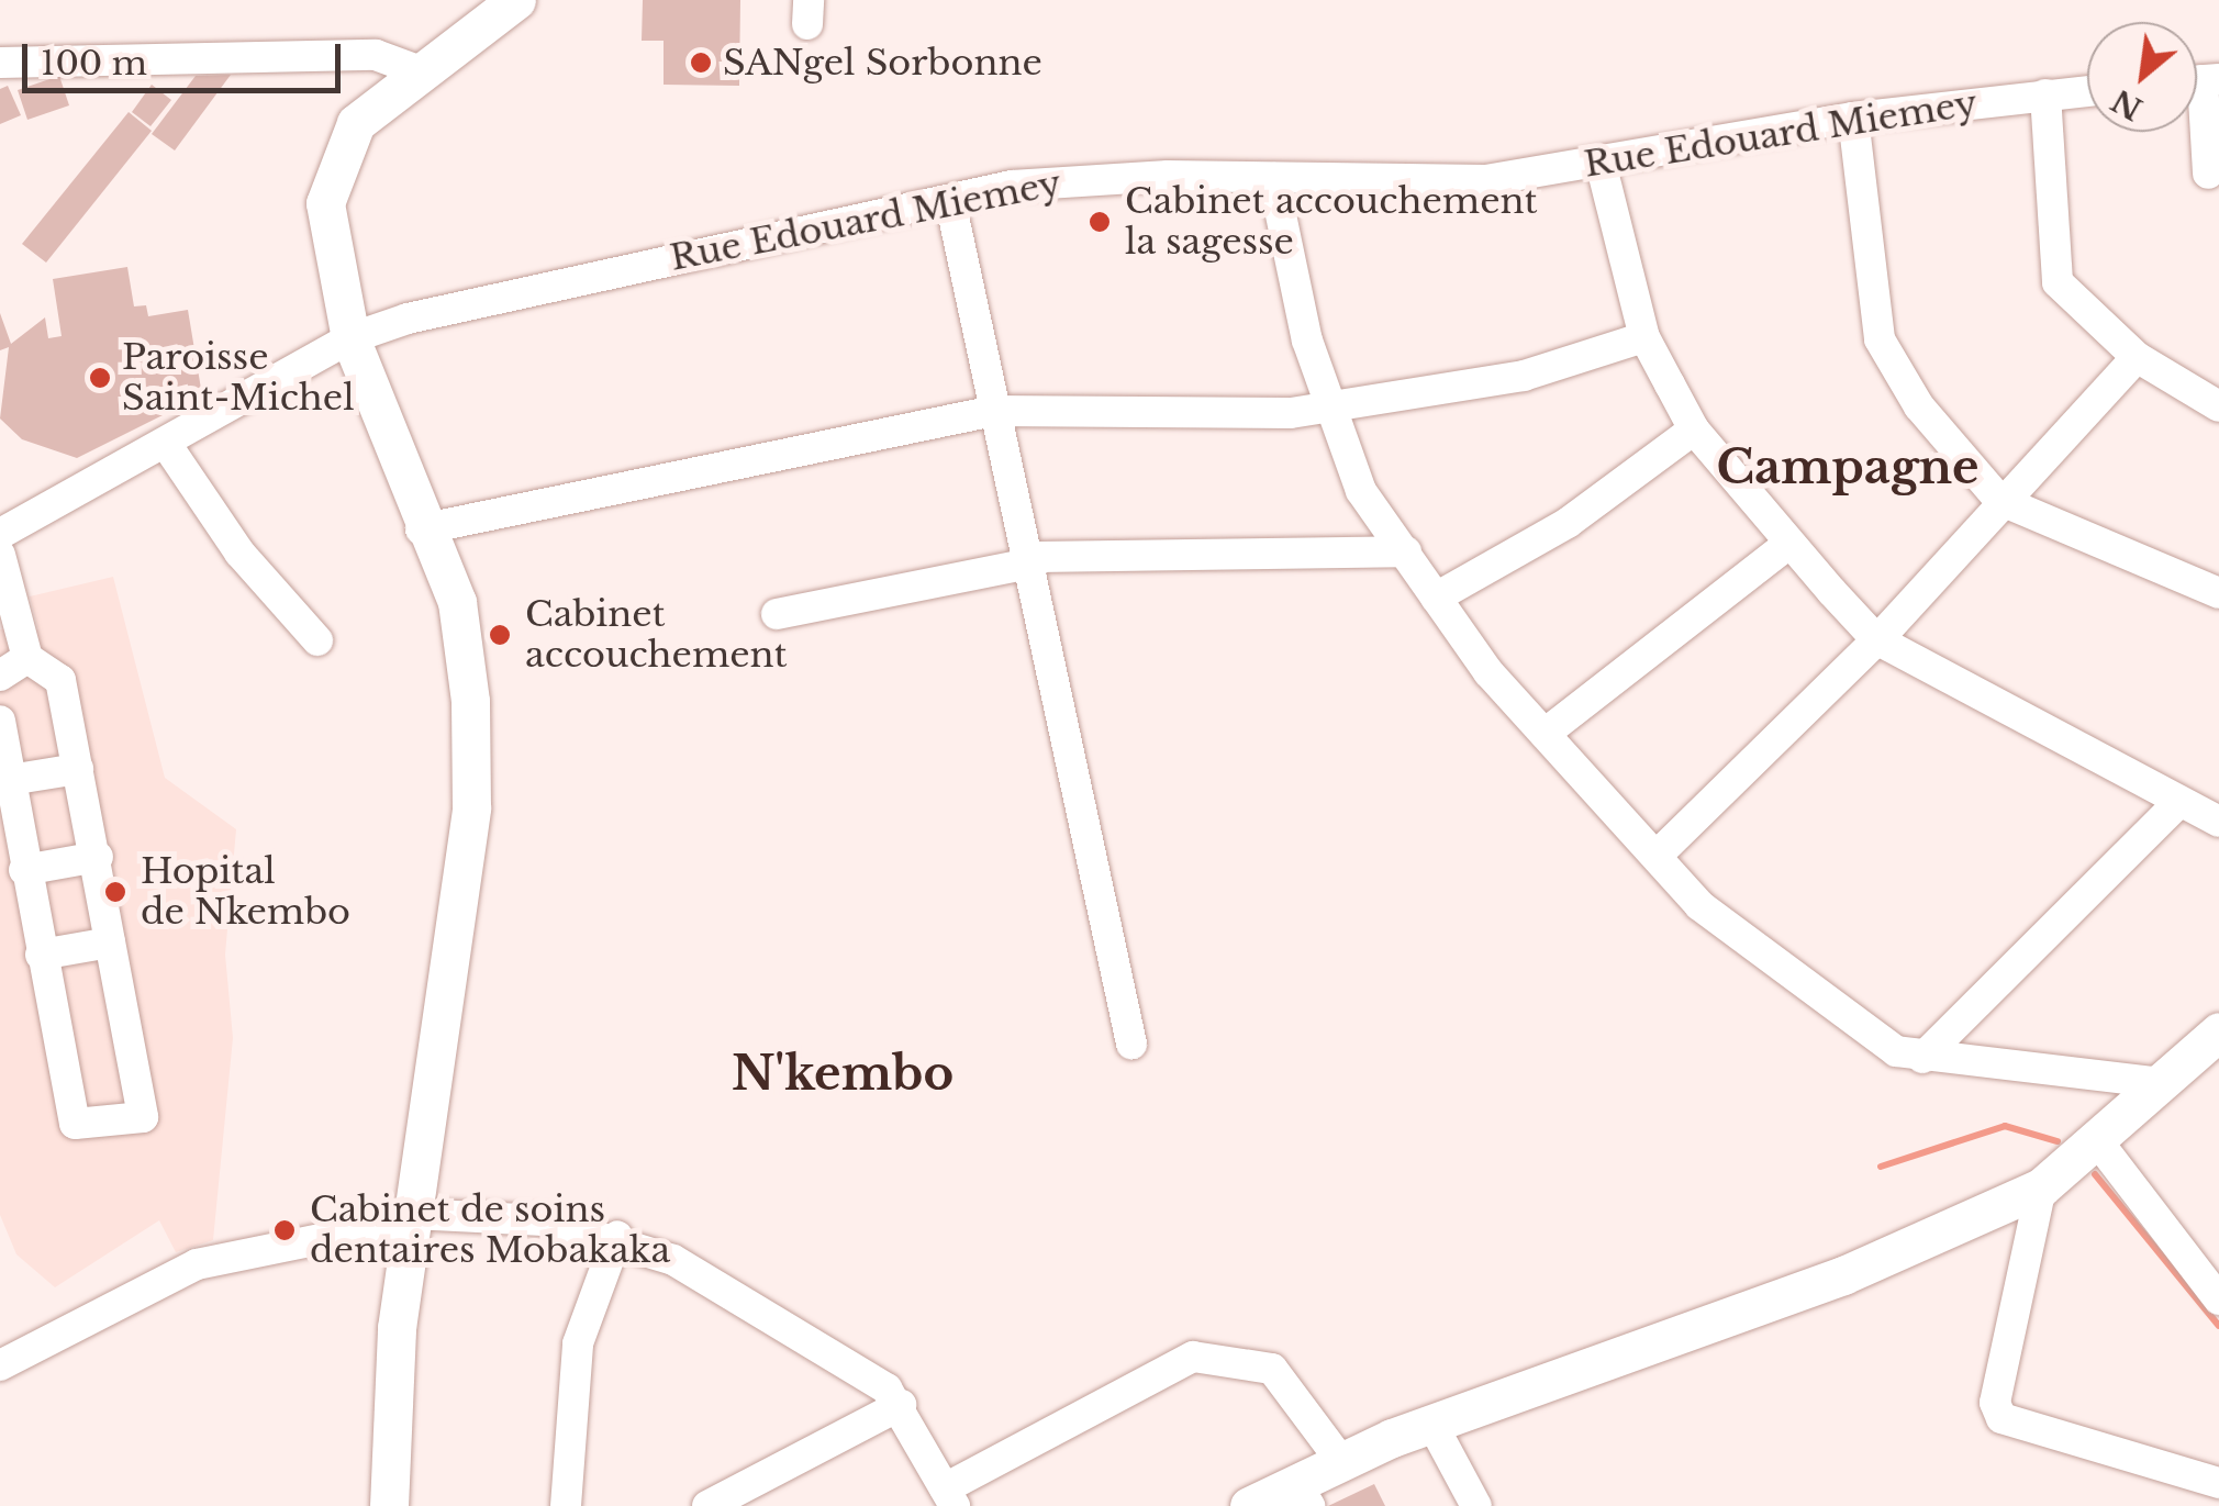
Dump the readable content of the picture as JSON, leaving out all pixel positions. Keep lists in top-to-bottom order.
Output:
{
  "streets": {
    "street": ["Rue Edouard Miemey"]
  },
  "districts": ["Campagne", "N'kembo"],
  "places": [
    "SANgel Sorbonne",
    "Cabinet accouchement la sagesse",
    "Paroisse Saint-Michel",
    "Cabinet accouchement",
    "Hopital de Nkembo",
    "Cabinet de soins dentaires Mobakaka"
  ],
  "scale_bar": "100 m",
  "north": "bottom left"
}
